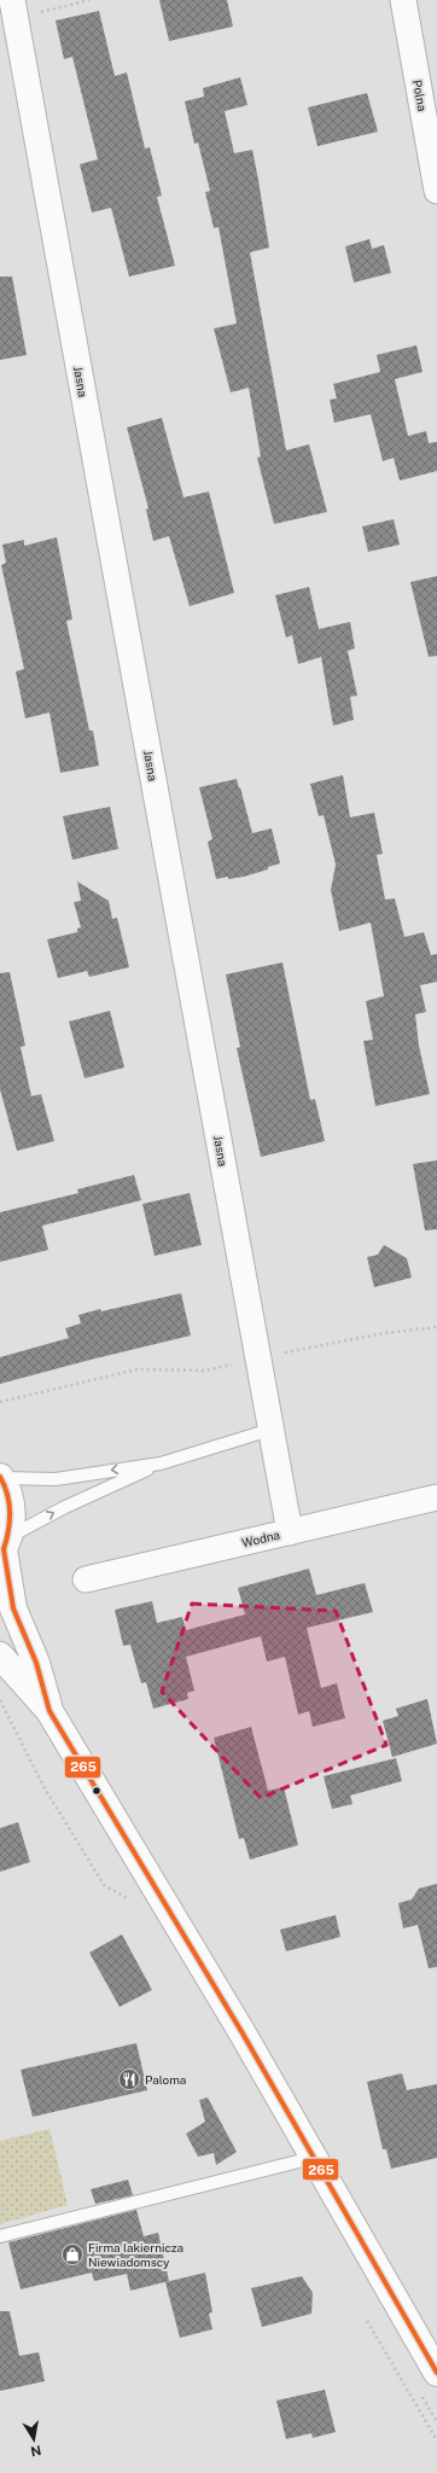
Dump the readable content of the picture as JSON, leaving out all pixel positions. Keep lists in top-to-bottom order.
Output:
{
  "streets": {
    "street": ["Polna", "Jasna", "Wodna"]
  },
  "crossings": [
    ["Jasna", "Wodna"]
  ],
  "places": {
    "restaurant": ["Paloma"],
    "shop": ["Firma lakiernicza Niewiadomscy"]
  },
  "lines": ["transit line 265"],
  "north": "bottom"
}
